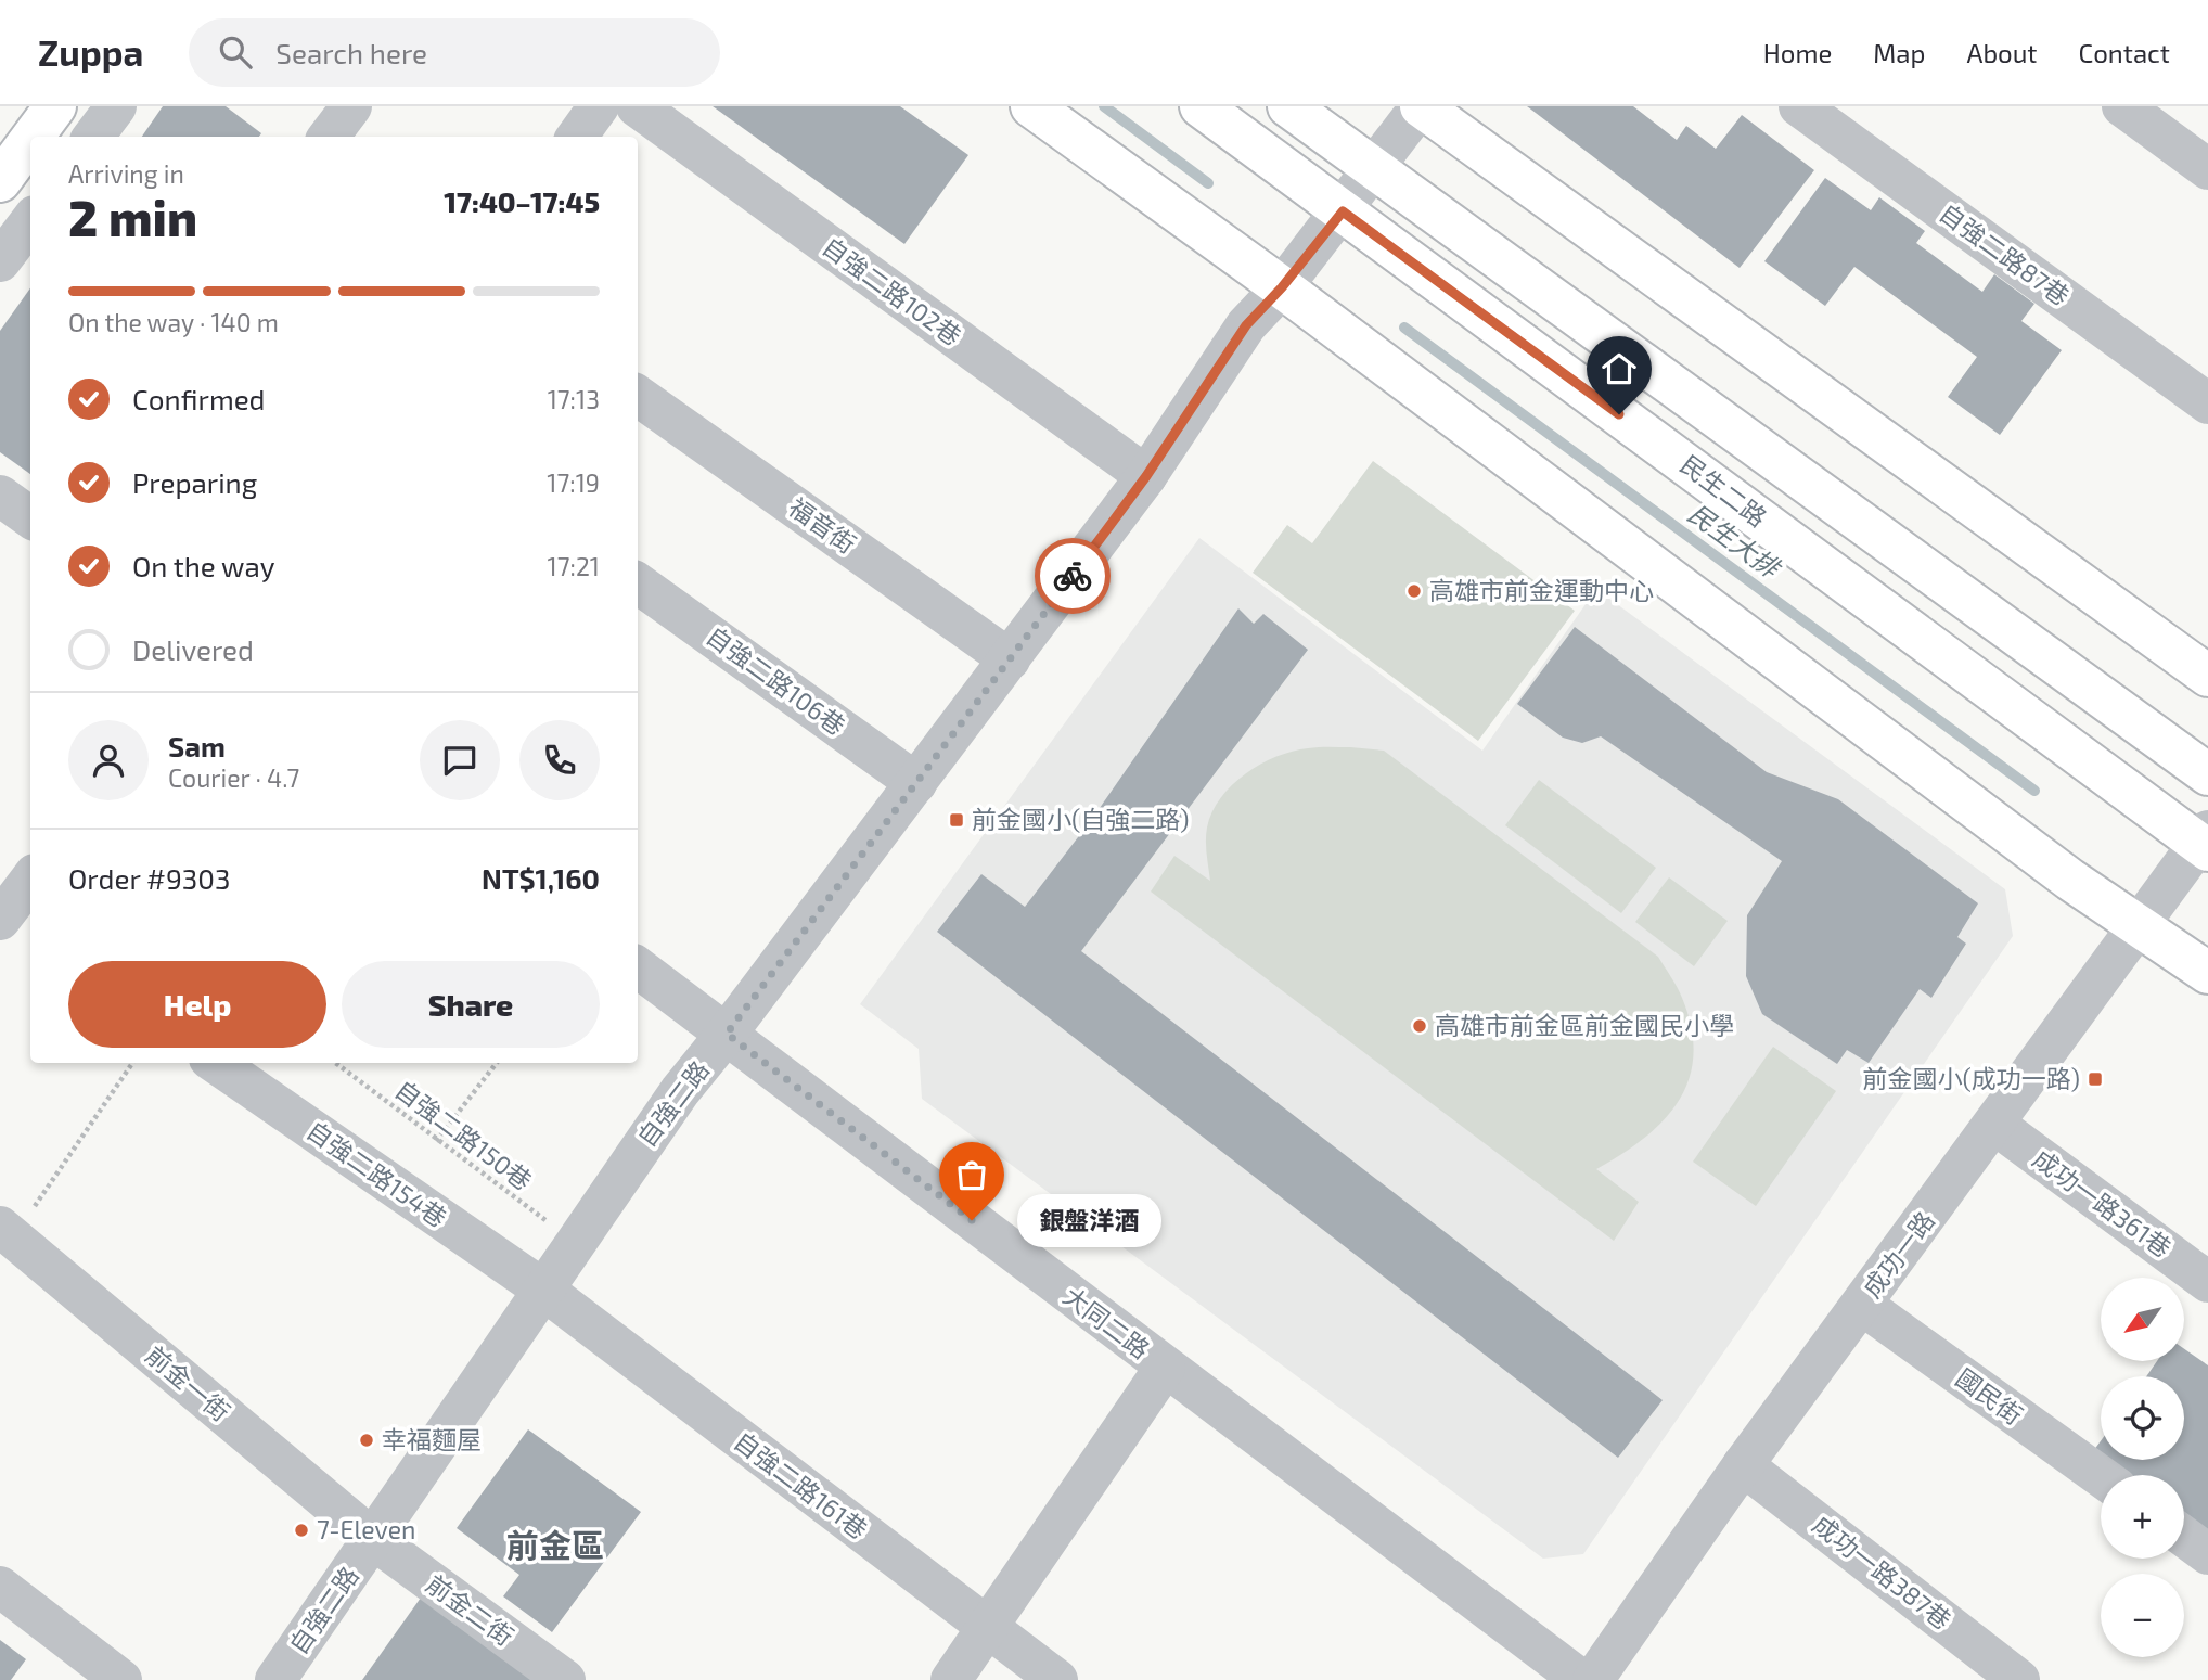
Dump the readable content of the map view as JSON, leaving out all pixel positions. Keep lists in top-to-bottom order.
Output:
{
  "streets": {
    "main road": ["民生二路"],
    "street": [
      "自強二路87巷",
      "自強二路102巷",
      "福音街",
      "自強二路106巷",
      "自強二路",
      "自強二路154巷",
      "成功一路361巷",
      "成功一路",
      "大同二路",
      "前金一街",
      "國民街",
      "自強二路161巷",
      "成功一路387巷",
      "前金二街"
    ],
    "path": ["自強二路150巷"]
  },
  "crossings": [
    ["自強二路102巷", "自強二路"],
    ["民生二路", "自強二路"],
    ["民生二路", "成功一路"],
    ["福音街", "自強二路"],
    ["自強二路106巷", "自強二路"],
    ["自強二路", "自強二路150巷"],
    ["自強二路", "自強二路154巷"],
    ["自強二路", "大同二路"],
    ["自強二路", "前金一街"],
    ["自強二路", "自強二路161巷"],
    ["自強二路", "前金二街"],
    ["自強二路154巷", "自強二路161巷"],
    ["成功一路361巷", "成功一路"],
    ["成功一路", "國民街"],
    ["成功一路", "成功一路387巷"],
    ["前金一街", "前金二街"]
  ],
  "districts": ["前金區"],
  "water": ["民生大排"],
  "places": {
    "other": [
      "高雄市前金運動中心",
      "高雄市前金區前金國民小學",
      "銀盤洋酒",
      "幸福麵屋",
      "7-Eleven"
    ],
    "transit": ["前金國小(自強二路)", "前金國小(成功一路)"]
  },
  "north": "bottom left",
  "page": {
    "header": "Zuppa",
    "search": "Search here",
    "nav": [
      "Home",
      "Map",
      "About",
      "Contact"
    ],
    "heading": ["2 min", "Arriving in", "17:40–17:45"],
    "panel": [
      "Sam",
      "Courier · 4.7",
      "Order #9303",
      "NT$1,160"
    ],
    "bar": "On the way · 140 m",
    "list": [
      ["Confirmed", "17:13"],
      ["Preparing", "17:19"],
      ["On the way", "17:21"],
      "Delivered"
    ],
    "buttons": ["Help", "Share"],
    "bubble": "銀盤洋酒",
    "map_buttons": ["+", "−"]
  }
}
